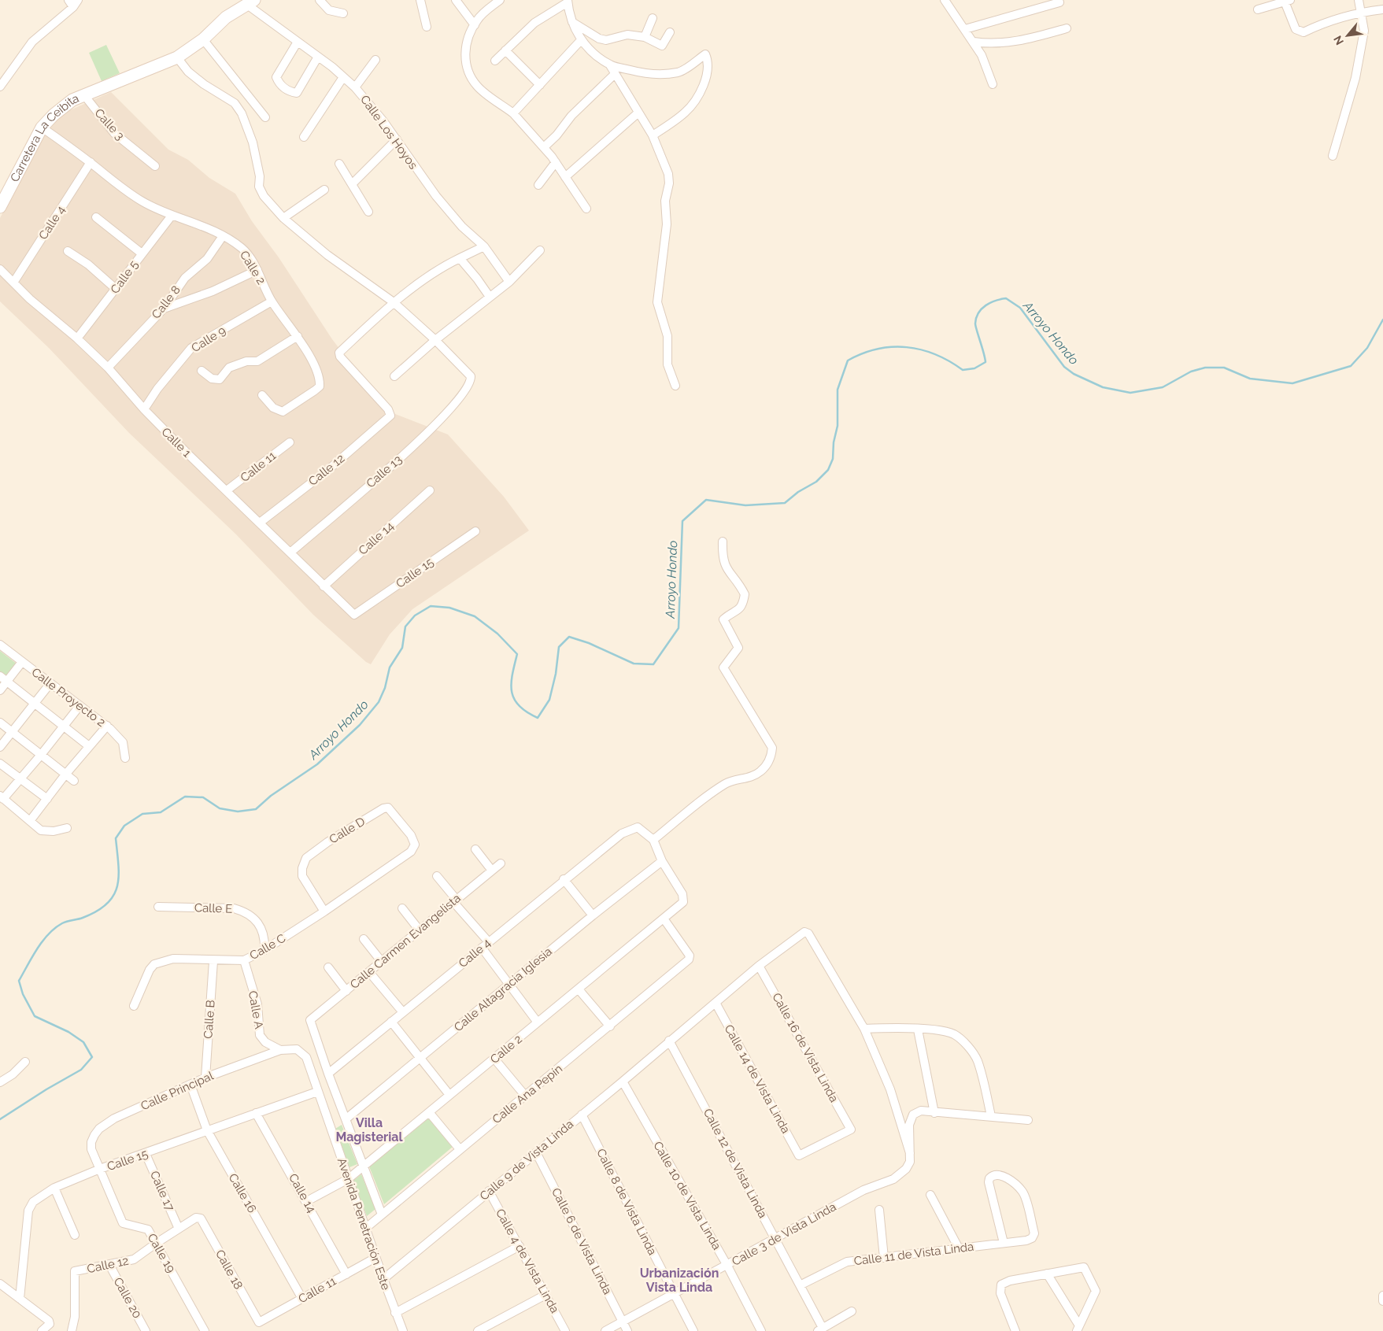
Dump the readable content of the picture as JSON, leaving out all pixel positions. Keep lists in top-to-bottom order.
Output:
{
  "streets": {
    "street": [
      "Calle 3",
      "Calle Los Hoyos",
      "Carretera La Ceibita",
      "Calle 4",
      "Calle 2",
      "Calle 5",
      "Calle 8",
      "Calle 9",
      "Calle 1",
      "Calle 11",
      "Calle 12",
      "Calle 13",
      "Calle 14",
      "Calle 15",
      "Calle Proyecto 2",
      "Calle D",
      "Calle E",
      "Calle Carmen Evangelista",
      "Calle C",
      "Calle Altagracia Iglesia",
      "Calle A",
      "Calle B",
      "Calle 16 de Vista Linda",
      "Calle 14 de Vista Linda",
      "Calle Principal",
      "Calle Ana Pepín",
      "Calle 9 de Vista Linda",
      "Calle 12 de Vista Linda",
      "Calle 17",
      "Calle 16",
      "Calle 10 de Vista Linda",
      "Calle 8 de Vista Linda",
      "Avenida Penetración Este",
      "Calle 3 de Vista Linda",
      "Calle 6 de Vista Linda",
      "Calle 19",
      "Calle 11 de Vista Linda",
      "Calle 4 de Vista Linda",
      "Calle 18",
      "Calle 20"
    ]
  },
  "crossings": [
    ["Calle 3", "Carretera La Ceibita"],
    ["Calle Los Hoyos", "Carretera La Ceibita"],
    ["Carretera La Ceibita", "Calle 2"],
    ["Calle 4", "Calle 2"],
    ["Calle 4", "Calle 1"],
    ["Calle 4", "Calle Carmen Evangelista"],
    ["Calle 2", "Calle 5"],
    ["Calle 2", "Calle 8"],
    ["Calle 2", "Calle 9"],
    ["Calle 2", "Calle 14"],
    ["Calle 2", "Calle Altagracia Iglesia"],
    ["Calle 2", "Calle Ana Pepín"],
    ["Calle 2", "Avenida Penetración Este"],
    ["Calle 5", "Calle 1"],
    ["Calle 8", "Calle 1"],
    ["Calle 9", "Calle 1"],
    ["Calle 1", "Calle 11"],
    ["Calle 1", "Calle 12"],
    ["Calle 1", "Calle 13"],
    ["Calle 1", "Calle 14"],
    ["Calle 1", "Calle 15"],
    ["Calle 11", "Calle 14"],
    ["Calle 11", "Calle 16"],
    ["Calle 11", "Avenida Penetración Este"],
    ["Calle 11", "Calle 18"],
    ["Calle 12", "Calle 17"],
    ["Calle 12", "Calle 19"],
    ["Calle 12", "Calle 18"],
    ["Calle 12", "Calle 20"],
    ["Calle 14", "Calle 15"],
    ["Calle 15", "Calle Principal"],
    ["Calle 15", "Calle 17"],
    ["Calle 15", "Calle 16"],
    ["Calle 15", "Avenida Penetración Este"],
    ["Calle 15", "Calle 19"],
    ["Calle D", "Calle C"],
    ["Calle E", "Calle C"],
    ["Calle C", "Calle A"],
    ["Calle C", "Calle B"],
    ["Calle A", "Calle Principal"],
    ["Calle B", "Calle Principal"],
    ["Calle 16 de Vista Linda", "Calle 14 de Vista Linda"],
    ["Calle 16 de Vista Linda", "Calle 9 de Vista Linda"],
    ["Calle 14 de Vista Linda", "Calle 9 de Vista Linda"],
    ["Calle Principal", "Calle 16"],
    ["Calle Principal", "Avenida Penetración Este"],
    ["Calle Principal", "Calle 19"],
    ["Calle Ana Pepín", "Avenida Penetración Este"],
    ["Calle 9 de Vista Linda", "Calle 12 de Vista Linda"],
    ["Calle 9 de Vista Linda", "Calle 10 de Vista Linda"],
    ["Calle 9 de Vista Linda", "Calle 8 de Vista Linda"],
    ["Calle 9 de Vista Linda", "Avenida Penetración Este"],
    ["Calle 9 de Vista Linda", "Calle 6 de Vista Linda"],
    ["Calle 9 de Vista Linda", "Calle 4 de Vista Linda"],
    ["Calle 12 de Vista Linda", "Calle 3 de Vista Linda"],
    ["Calle 12 de Vista Linda", "Calle 11 de Vista Linda"],
    ["Calle 10 de Vista Linda", "Calle 3 de Vista Linda"],
    ["Calle 8 de Vista Linda", "Calle 3 de Vista Linda"],
    ["Calle 3 de Vista Linda", "Calle 6 de Vista Linda"]
  ],
  "districts": ["Villa Magisterial", "Urbanización Vista Linda"],
  "water": ["Arroyo Hondo"],
  "north": "bottom left"
}
